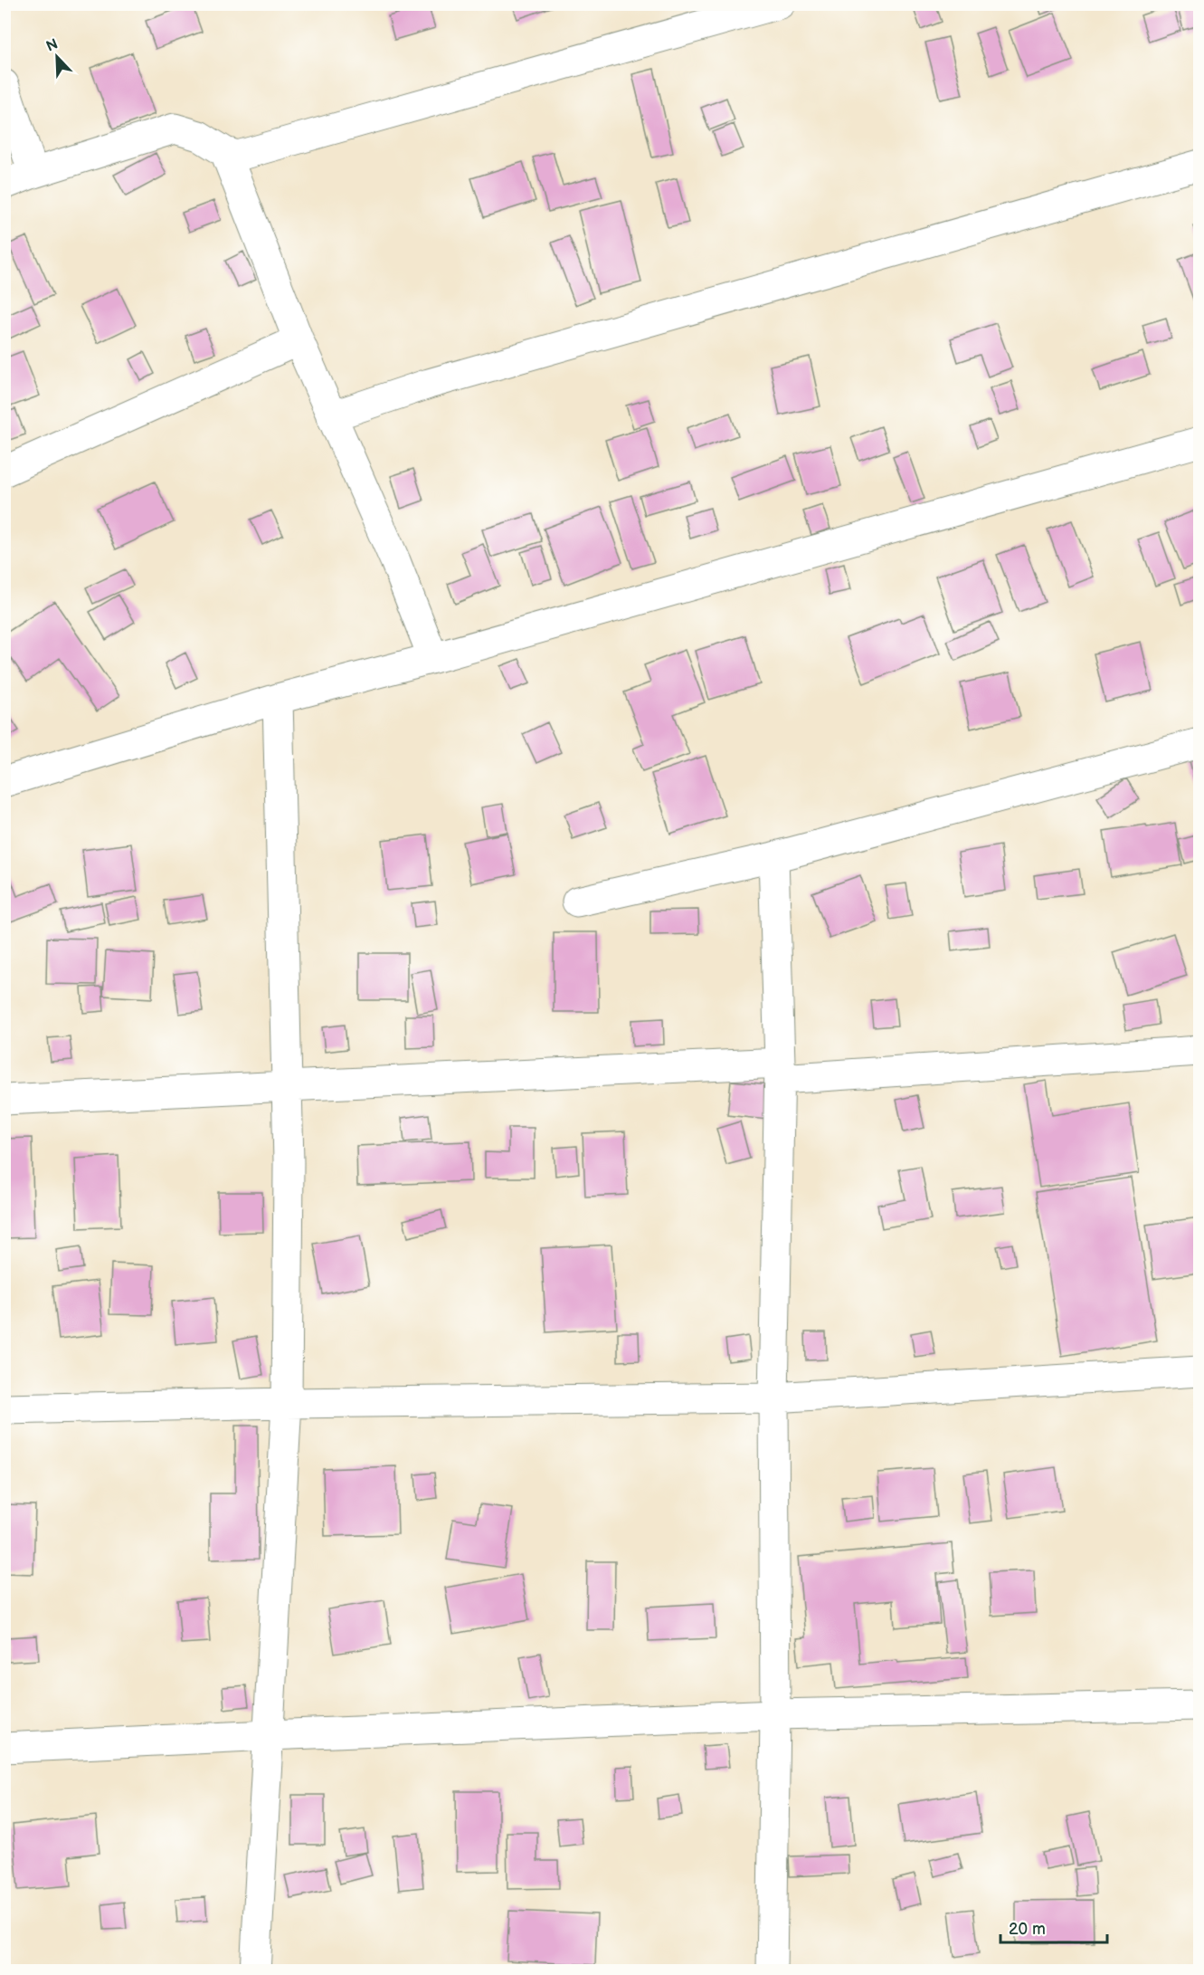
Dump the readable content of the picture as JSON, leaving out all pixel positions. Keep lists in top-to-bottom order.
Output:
{
  "scale_bar": "20 m",
  "north": "top left"
}
